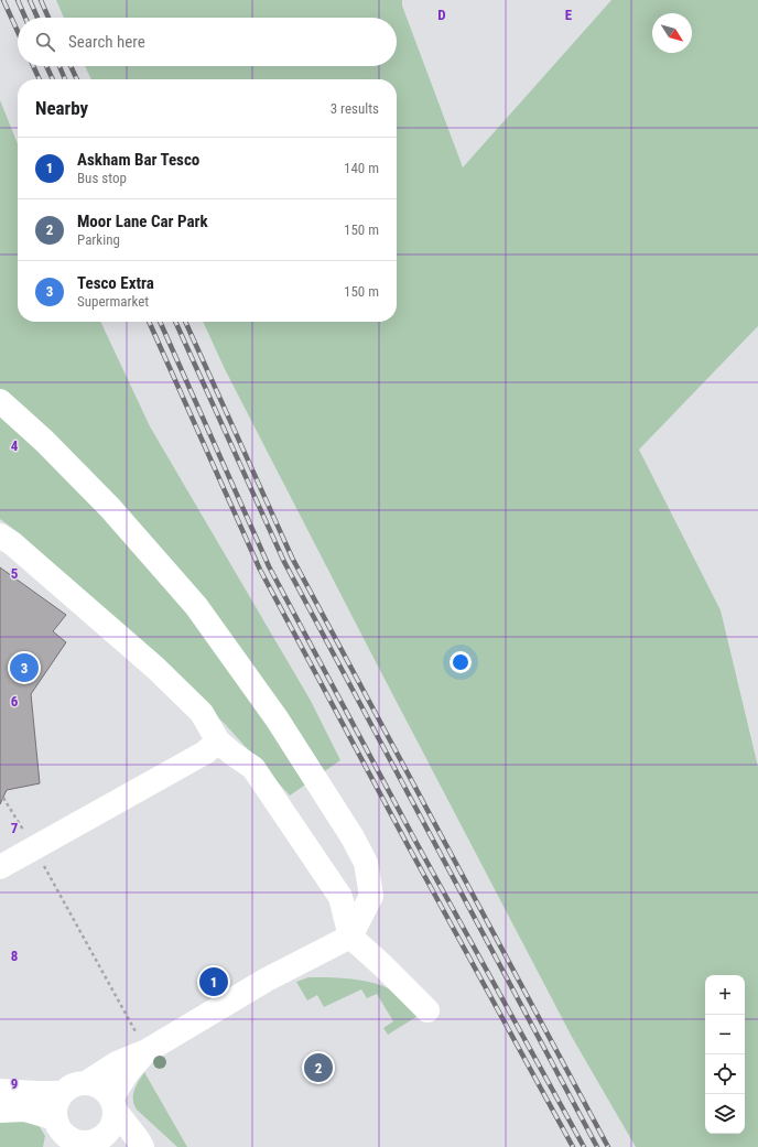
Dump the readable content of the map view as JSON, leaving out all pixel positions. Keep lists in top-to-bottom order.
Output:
{
  "north": "bottom right",
  "page": {
    "search": "Search here",
    "heading": ["Nearby", "3 results"],
    "list": [
      {
        "mark": "1",
        "name": "Askham Bar Tesco",
        "note": "Bus stop",
        "value": "140 m"
      },
      {
        "mark": "2",
        "name": "Moor Lane Car Park",
        "note": "Parking",
        "value": "150 m"
      },
      {
        "mark": "3",
        "name": "Tesco Extra",
        "note": "Supermarket",
        "value": "150 m"
      }
    ],
    "pins": ["3", "1", "2"],
    "map_buttons": ["+", "−"]
  },
  "grid": {
    "columns": ["D", "E"],
    "rows": [
      "4",
      "5",
      "6",
      "7",
      "8",
      "9"
    ]
  }
}
